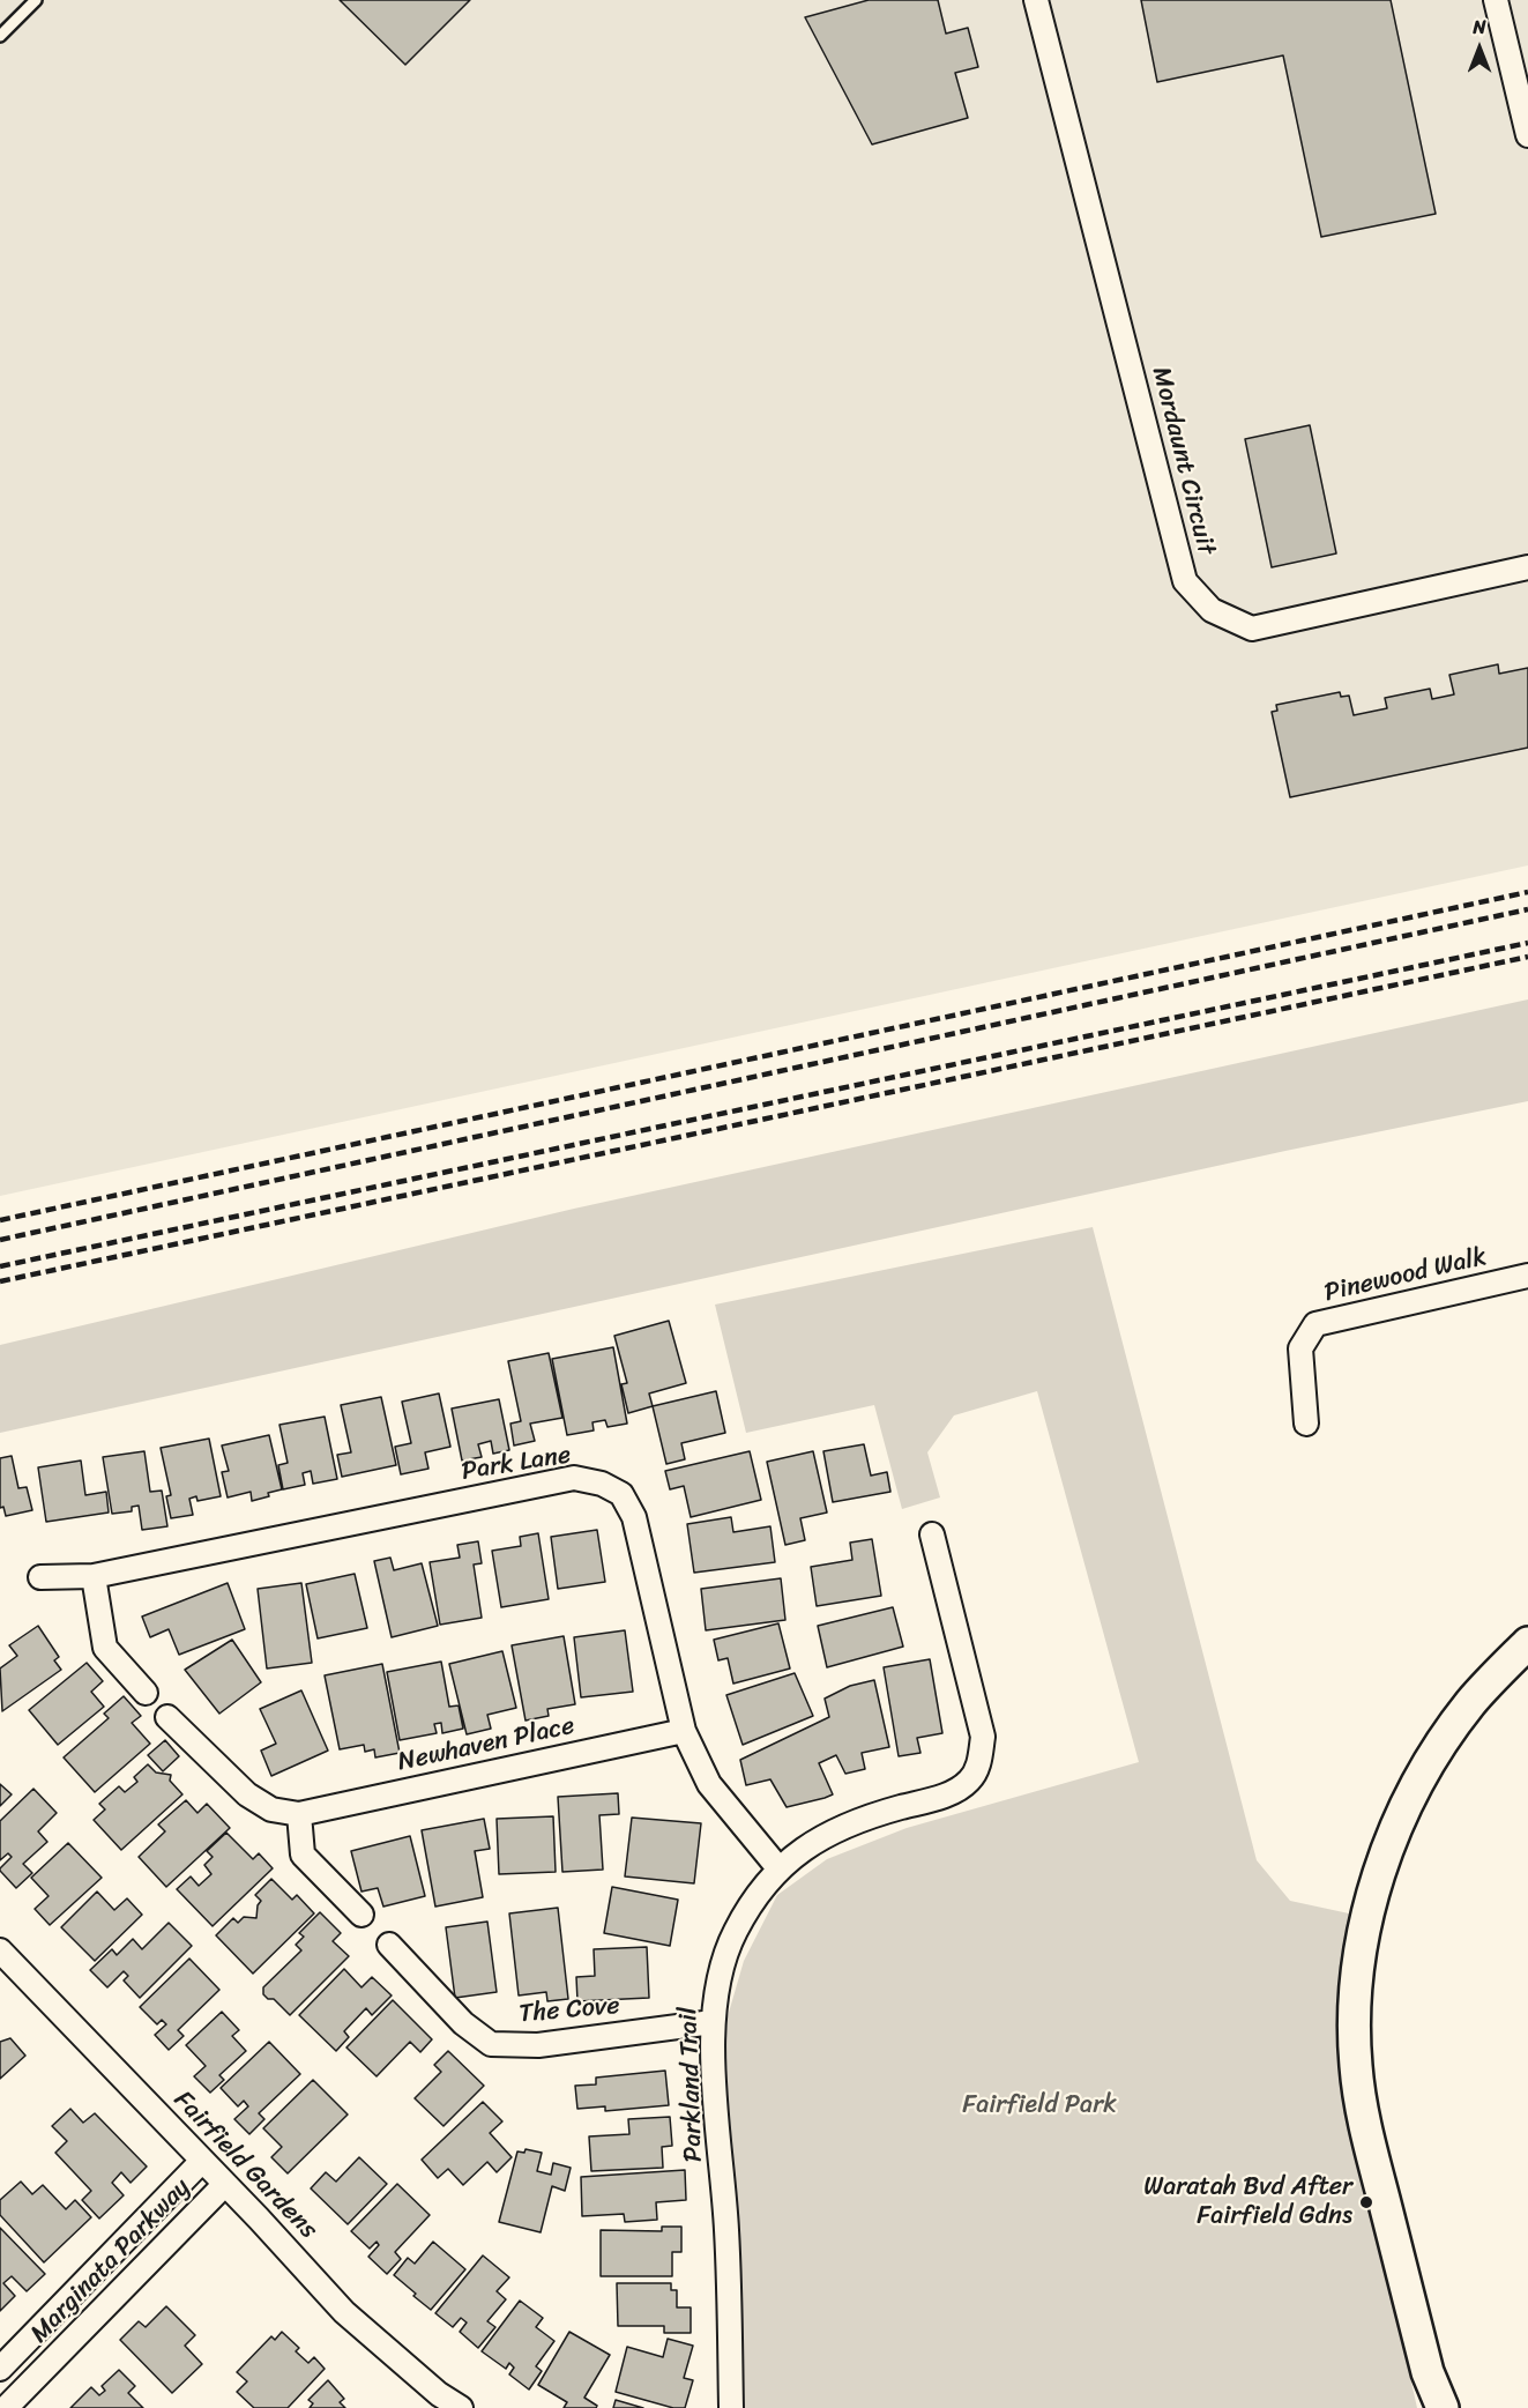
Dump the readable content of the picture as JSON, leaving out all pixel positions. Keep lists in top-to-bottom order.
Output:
{
  "streets": {
    "street": [
      "Mordaunt Circuit",
      "Pinewood Walk",
      "Park Lane",
      "Newhaven Place",
      "The Cove",
      "Parkland Trail",
      "Fairfield Gardens",
      "Marginata Parkway"
    ]
  },
  "crossings": [
    ["Park Lane", "Newhaven Place"],
    ["Park Lane", "Parkland Trail"],
    ["The Cove", "Parkland Trail"],
    ["Fairfield Gardens", "Marginata Parkway"]
  ],
  "parks": ["Fairfield Park"],
  "places": ["Waratah Bvd After Fairfield Gdns"],
  "north": "top"
}
